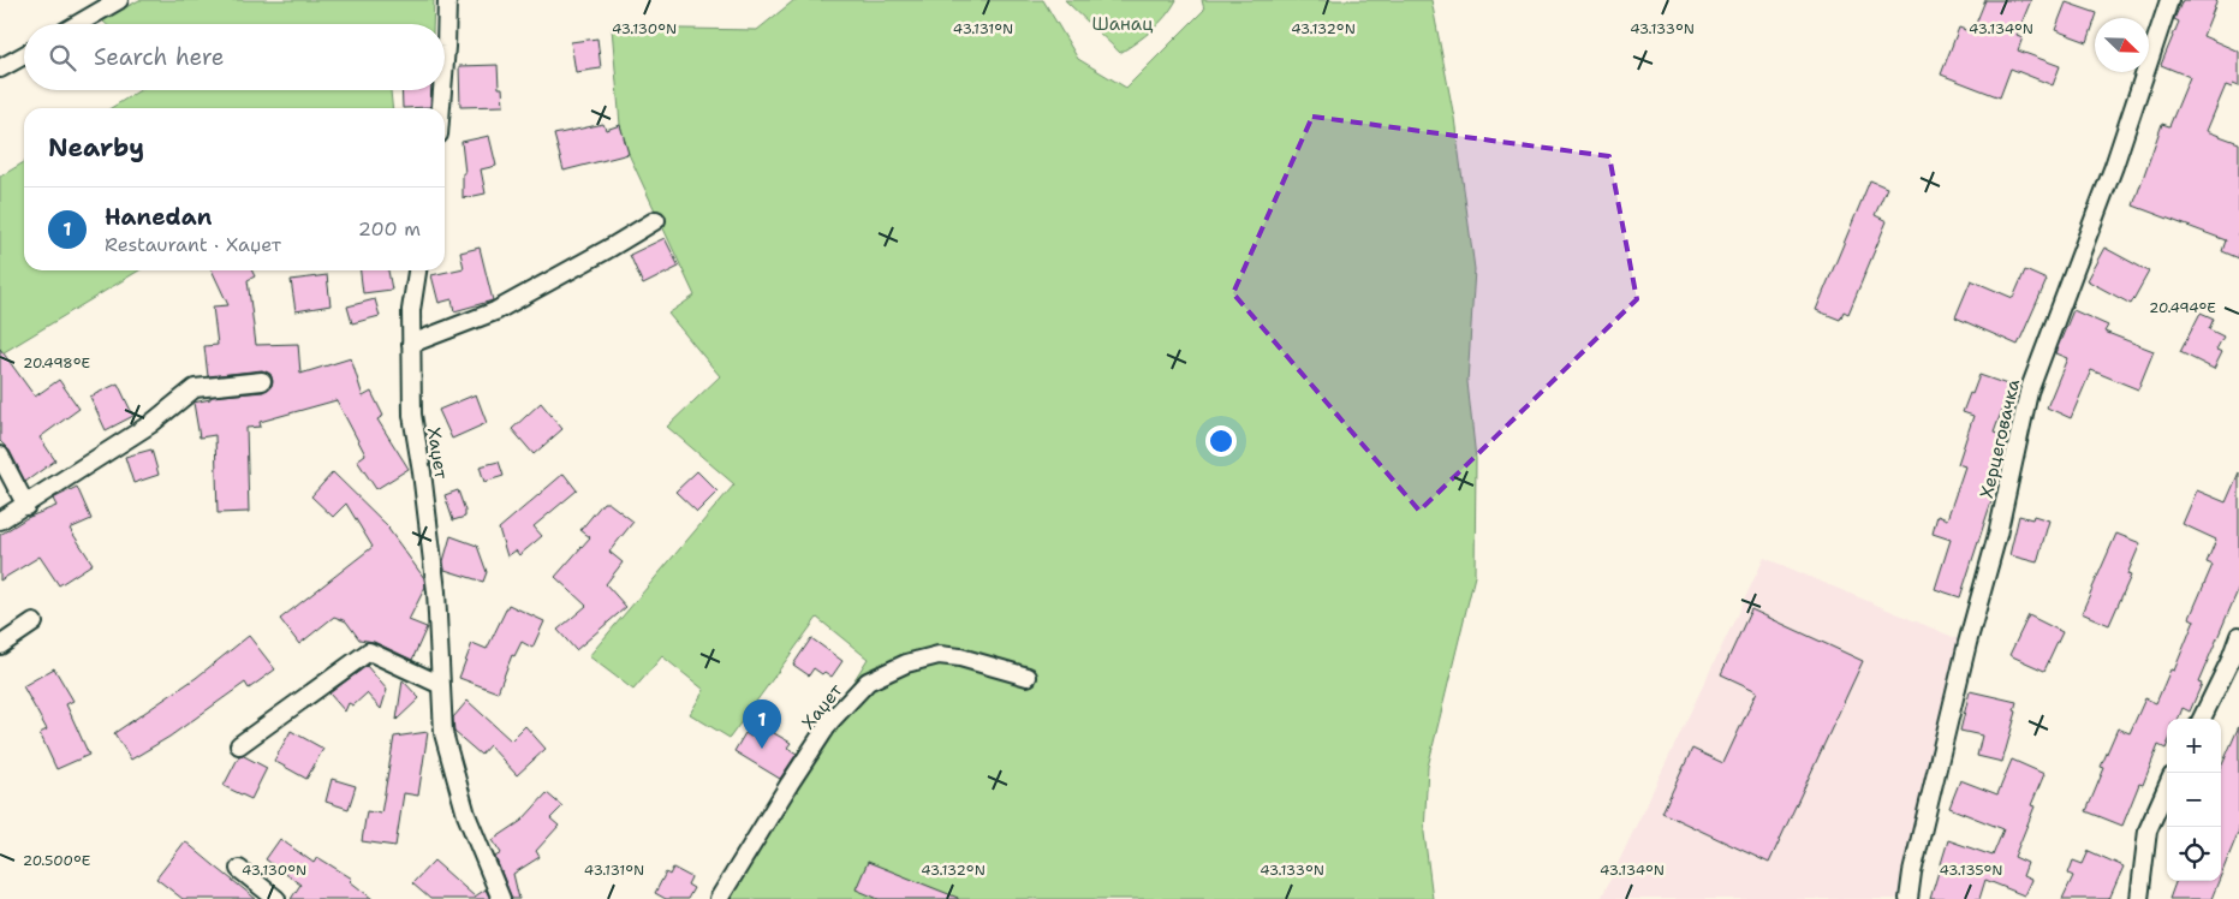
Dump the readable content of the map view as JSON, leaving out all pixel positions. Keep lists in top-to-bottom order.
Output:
{
  "streets": {
    "street": ["Херцеговачка", "Хаџет"]
  },
  "parks": ["Шанац"],
  "north": "bottom right",
  "page": {
    "search": "Search here",
    "heading": "Nearby",
    "list": [
      {
        "mark": "1",
        "name": "Hanedan",
        "note": "Restaurant · Хаџет",
        "value": "200 m"
      }
    ],
    "pins": "1",
    "map_buttons": ["+", "−"]
  },
  "coordinates": [
    "43.130°N",
    "43.131°N",
    "43.132°N",
    "43.133°N",
    "43.134°N",
    "20.494°E",
    "20.498°E",
    "20.500°E",
    "43.135°N"
  ]
}
